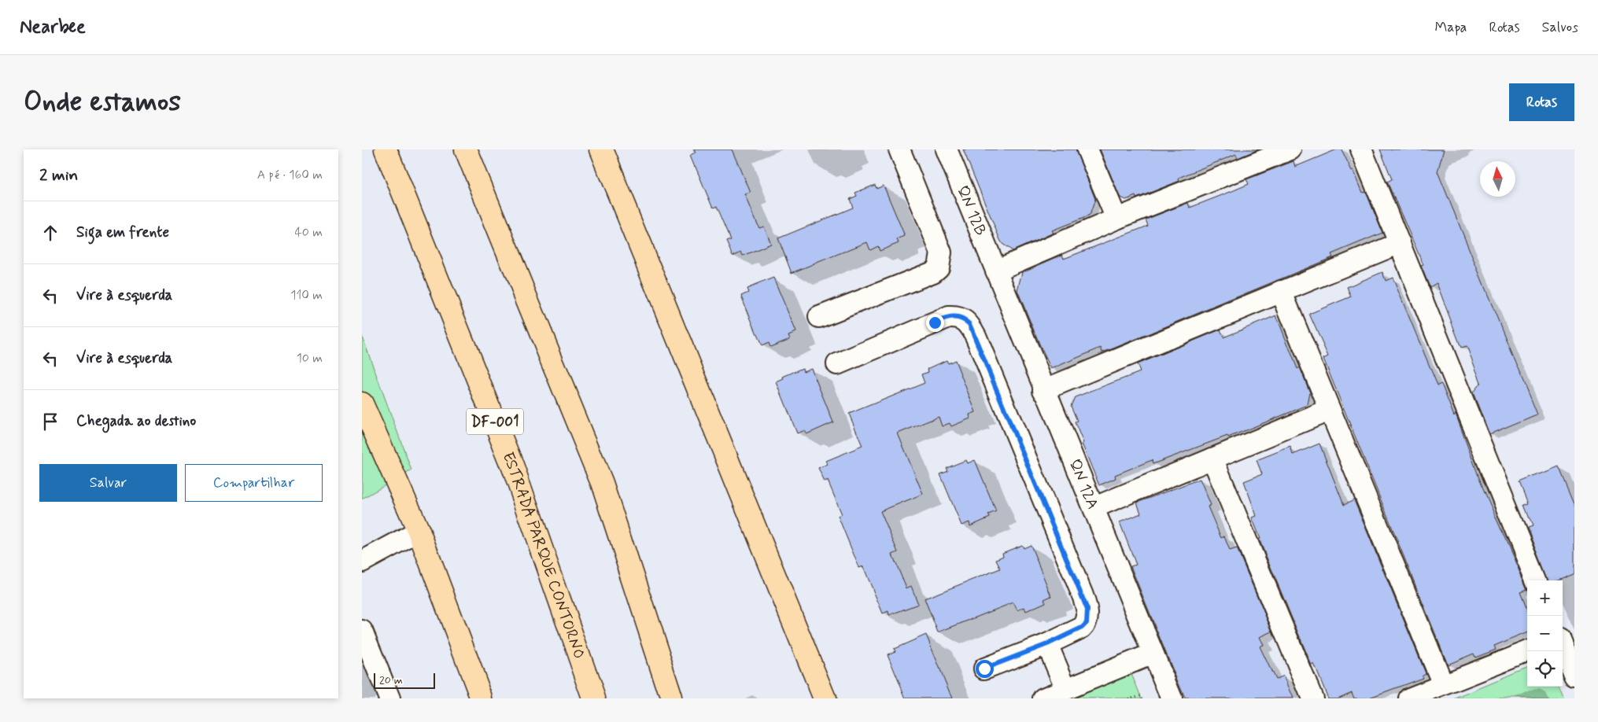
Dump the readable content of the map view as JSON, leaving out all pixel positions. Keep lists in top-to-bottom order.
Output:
{
  "streets": {
    "main road": ["DF-001", "ESTRADA PARQUE CONTORNO"],
    "street": ["QN 12B", "QN 12A"]
  },
  "crossings": [
    ["QN 12B", "QN 12A"]
  ],
  "scale_bar": "20 m",
  "north": "top",
  "page": {
    "header": "Nearbee",
    "nav": ["Mapa", "Rotas", "Salvos"],
    "buttons": [
      "Rotas",
      ["Salvar", "Compartilhar"]
    ],
    "title": "Onde estamos",
    "heading": ["2 min", "A pé · 160 m"],
    "list": [
      ["Siga em frente", "40 m"],
      ["Vire à esquerda", "110 m"],
      ["Vire à esquerda", "10 m"],
      "Chegada ao destino"
    ],
    "map_buttons": ["+", "−"],
    "scale": "20 m"
  }
}
